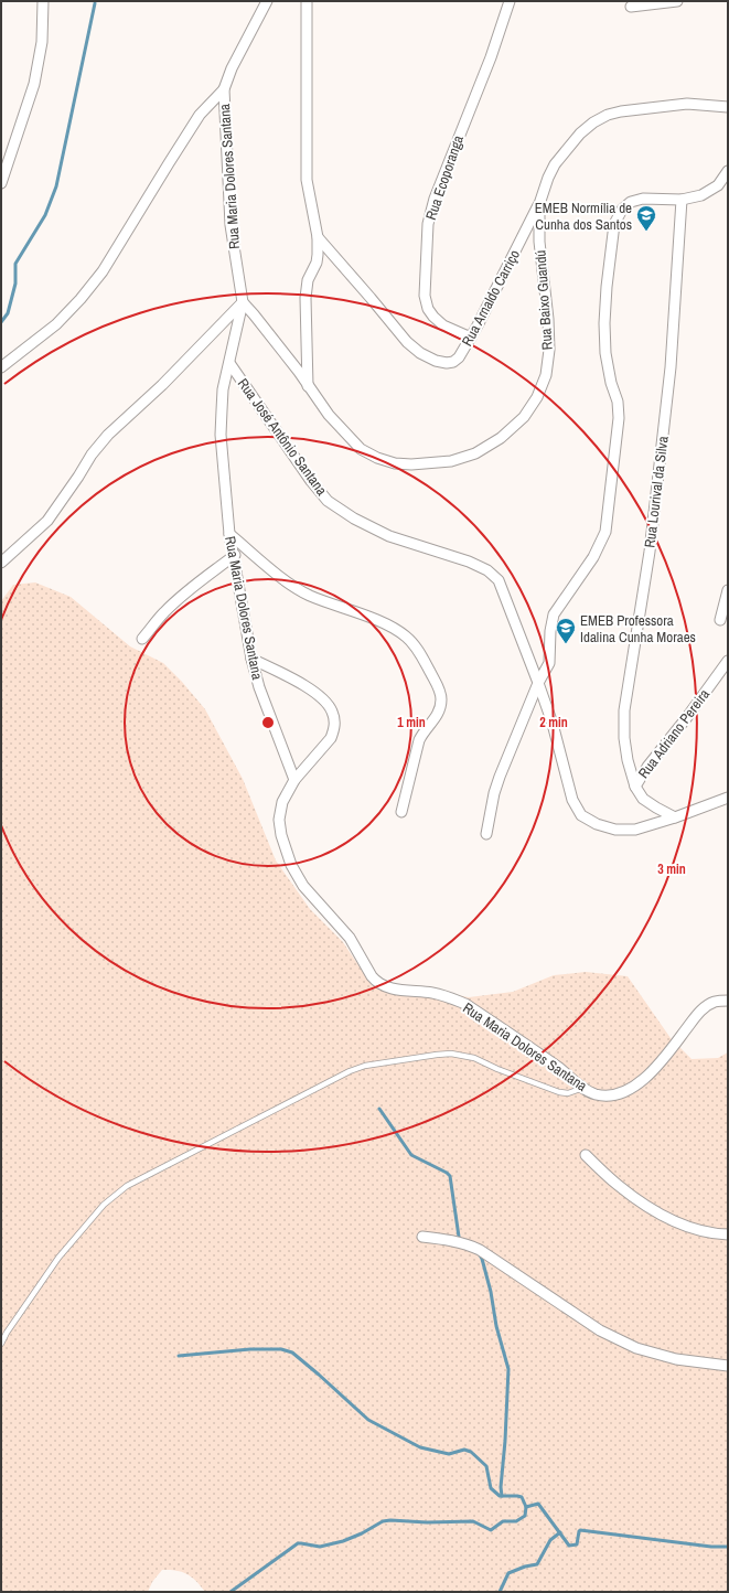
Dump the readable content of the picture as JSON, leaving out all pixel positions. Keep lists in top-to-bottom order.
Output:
{
  "streets": {
    "street": [
      "Rua Maria Dolores Santana",
      "Rua Ecoporanga",
      "Rua Arnaldo Carriço",
      "Rua Baixo Guandú",
      "Rua José Antônio Santana",
      "Rua Lourival da Silva",
      "Rua Adriano Pereira"
    ]
  },
  "crossings": [
    ["Rua Maria Dolores Santana", "Rua Baixo Guandú"],
    ["Rua Maria Dolores Santana", "Rua José Antônio Santana"],
    ["Rua Ecoporanga", "Rua Arnaldo Carriço"],
    ["Rua Arnaldo Carriço", "Rua Baixo Guandú"],
    ["Rua José Antônio Santana", "Rua Lourival da Silva"],
    ["Rua Lourival da Silva", "Rua Adriano Pereira"]
  ],
  "places": {
    "school or university": ["EMEB Normília de Cunha dos Santos", "EMEB Professora Idalina Cunha Moraes"]
  },
  "rings": ["1 min", "2 min", "3 min"]
}
